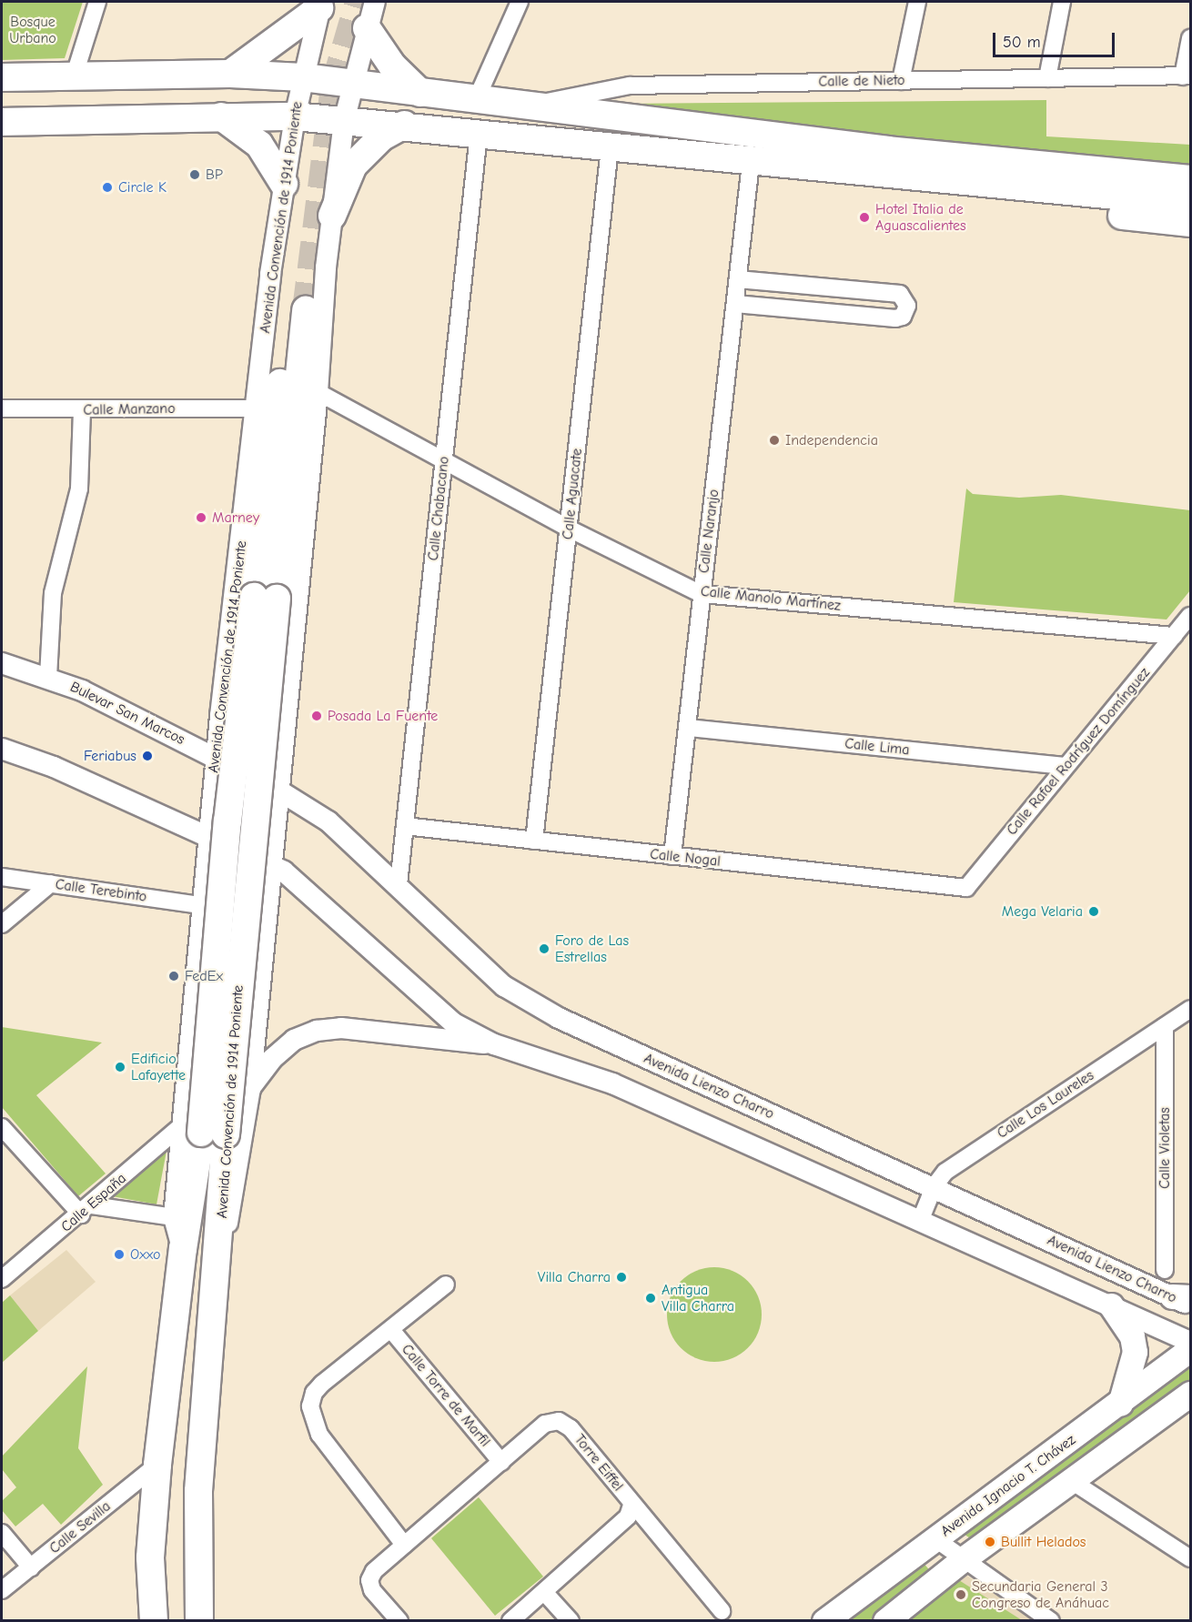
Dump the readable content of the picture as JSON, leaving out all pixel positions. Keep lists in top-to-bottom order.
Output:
{
  "streets": {
    "main road": ["Avenida Convención de 1914 Poniente", "Avenida Ignacio T. Chávez"],
    "street": [
      "Calle de Nieto",
      "Calle Manzano",
      "Calle Aguacate",
      "Calle Chabacano",
      "Calle Naranjo",
      "Calle Manolo Martínez",
      "Bulevar San Marcos",
      "Calle Lima",
      "Calle Rafael Rodríguez Domínguez",
      "Calle Nogal",
      "Calle Terebinto",
      "Avenida Lienzo Charro",
      "Calle Los Laureles",
      "Calle Violetas",
      "Calle España",
      "Calle Torre de Marfil",
      "Torre Eiffel",
      "Calle Sevilla"
    ]
  },
  "crossings": [
    ["Avenida Convención de 1914 Poniente", "Calle Manzano"],
    ["Avenida Convención de 1914 Poniente", "Calle Manolo Martínez"],
    ["Avenida Convención de 1914 Poniente", "Bulevar San Marcos"],
    ["Avenida Convención de 1914 Poniente", "Calle Terebinto"],
    ["Avenida Convención de 1914 Poniente", "Avenida Lienzo Charro"],
    ["Avenida Convención de 1914 Poniente", "Calle España"],
    ["Avenida Convención de 1914 Poniente", "Calle Sevilla"],
    ["Calle Aguacate", "Calle Manolo Martínez"],
    ["Calle Aguacate", "Calle Nogal"],
    ["Calle Chabacano", "Calle Manolo Martínez"],
    ["Calle Chabacano", "Calle Nogal"],
    ["Calle Chabacano", "Avenida Lienzo Charro"],
    ["Calle Naranjo", "Calle Manolo Martínez"],
    ["Calle Naranjo", "Calle Lima"],
    ["Calle Naranjo", "Calle Nogal"],
    ["Calle Manolo Martínez", "Calle Rafael Rodríguez Domínguez"],
    ["Bulevar San Marcos", "Avenida Lienzo Charro"],
    ["Calle Lima", "Calle Rafael Rodríguez Domínguez"],
    ["Calle Rafael Rodríguez Domínguez", "Calle Nogal"],
    ["Avenida Lienzo Charro", "Calle Los Laureles"],
    ["Calle Los Laureles", "Calle Violetas"],
    ["Calle Torre de Marfil", "Torre Eiffel"]
  ],
  "parks": ["Bosque Urbano"],
  "places": [
    "BP",
    "Circle K",
    "Hotel Italia de Aguascalientes",
    "Independencia",
    "Marney",
    "Posada La Fuente",
    "Feriabus",
    "Mega Velaria",
    "Foro de Las Estrellas",
    "FedEx",
    "Edificio Lafayette",
    "Oxxo",
    "Villa Charra",
    "Antigua Villa Charra",
    "Bullit Helados",
    "Secundaria General 3 Congreso de Anáhuac"
  ],
  "scale_bar": "50 m"
}
